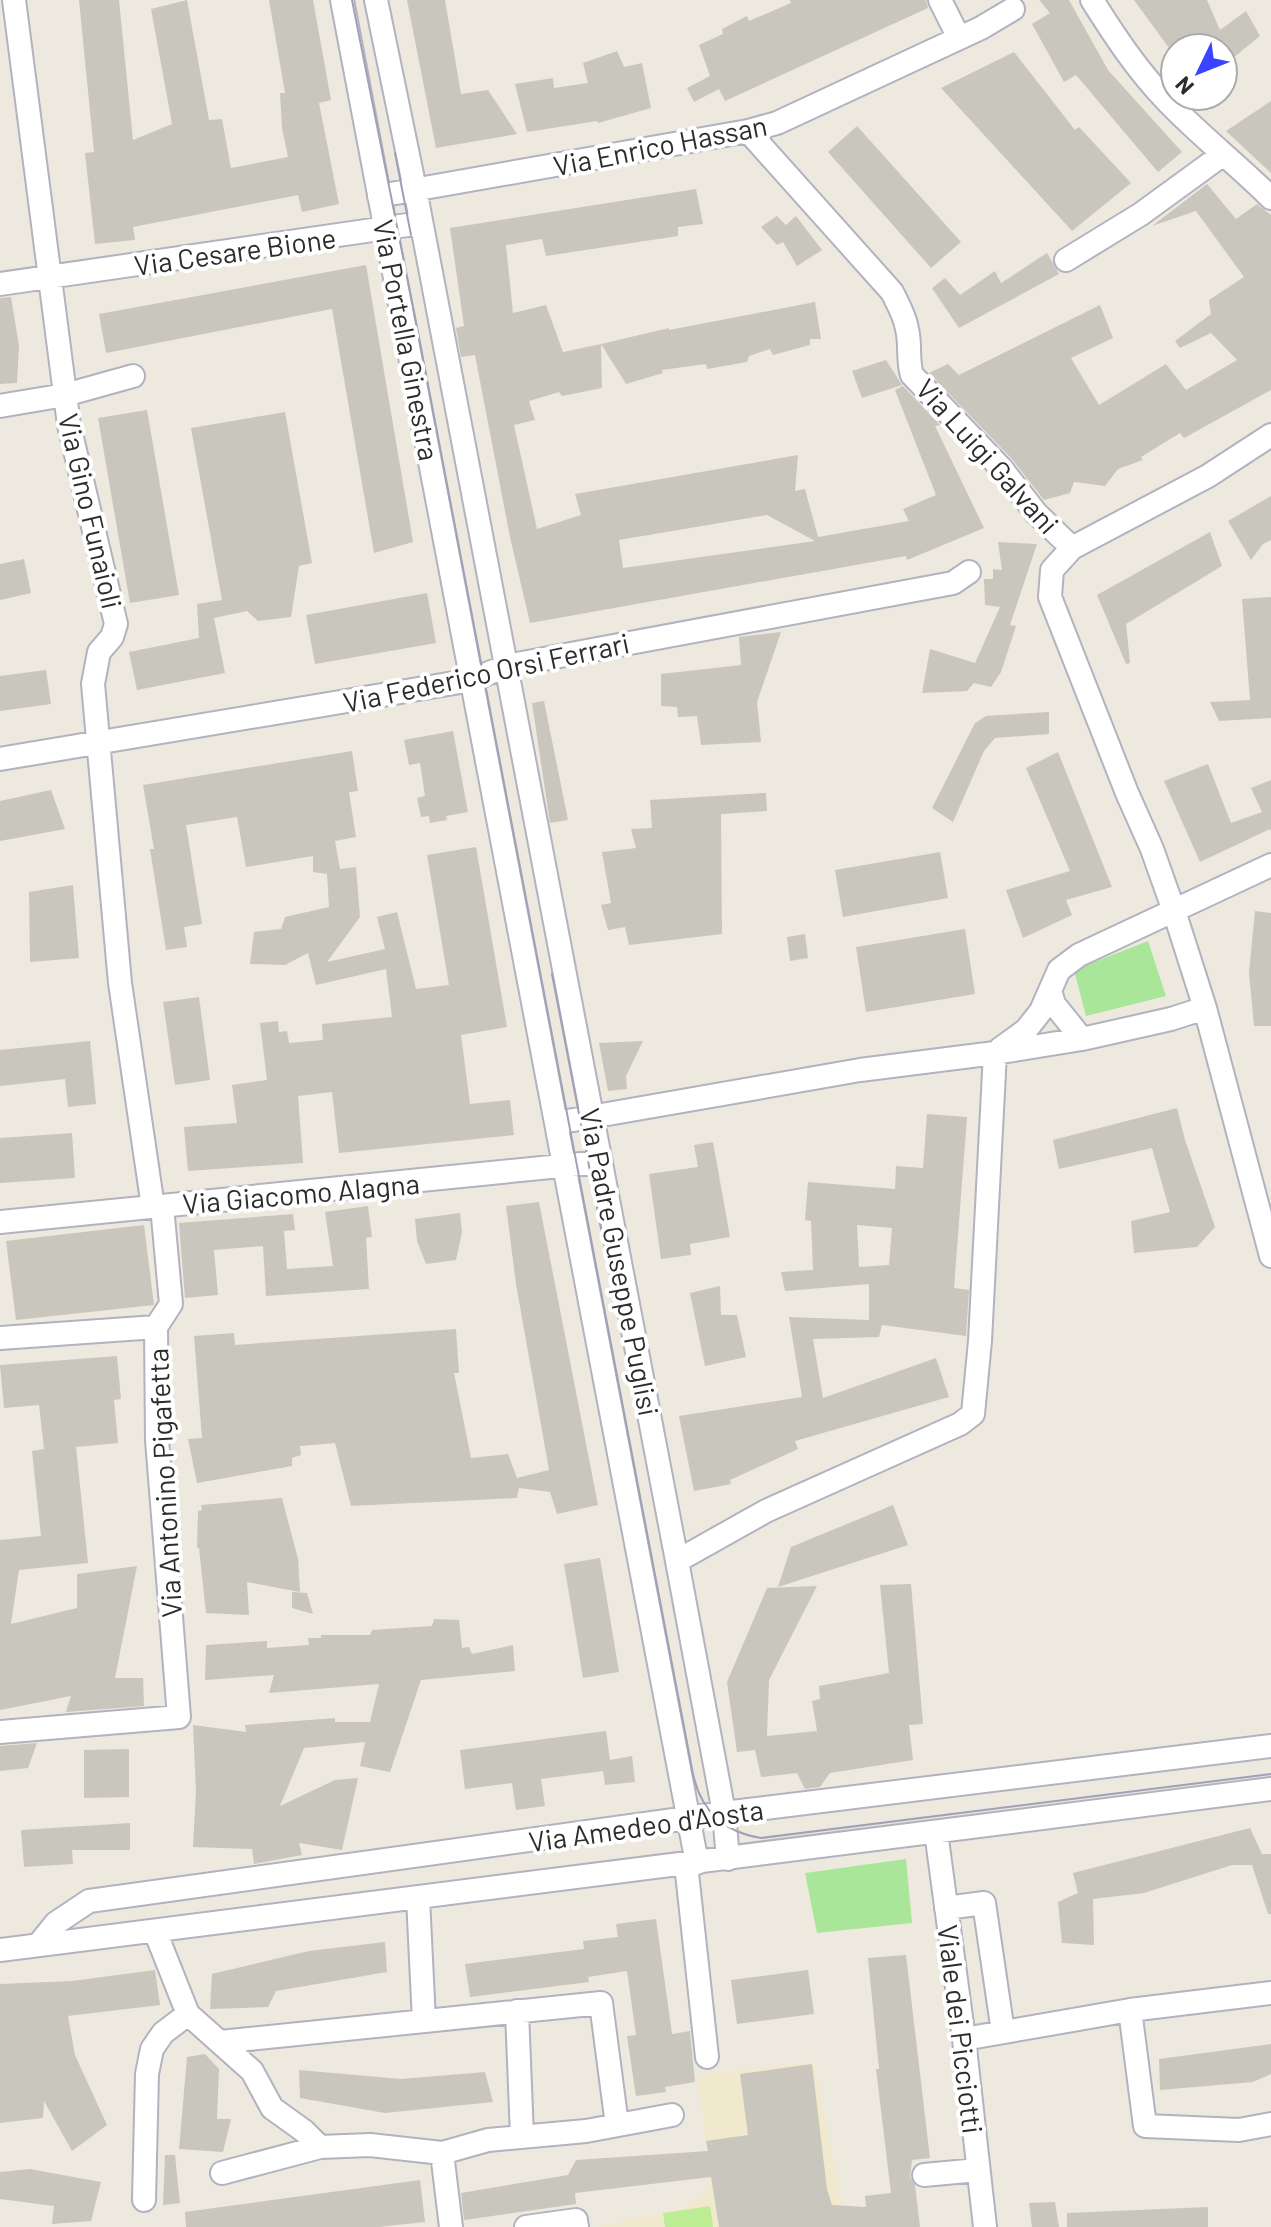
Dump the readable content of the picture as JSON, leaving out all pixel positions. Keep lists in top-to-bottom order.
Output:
{
  "streets": {
    "street": [
      "Via Enrico Hassan",
      "Via Cesare Bione",
      "Via Portella Ginestra",
      "Via Luigi Galvani",
      "Via Gino Funaioli",
      "Via Federico Orsi Ferrari",
      "Via Giacomo Alagna",
      "Via Padre Guseppe Puglisi",
      "Via Antonino Pigafetta",
      "Via Amedeo d'Aosta",
      "Viale dei Picciotti"
    ]
  },
  "crossings": [
    ["Via Enrico Hassan", "Via Portella Ginestra"],
    ["Via Enrico Hassan", "Via Luigi Galvani"],
    ["Via Cesare Bione", "Via Portella Ginestra"],
    ["Via Cesare Bione", "Via Gino Funaioli"],
    ["Via Portella Ginestra", "Via Federico Orsi Ferrari"],
    ["Via Portella Ginestra", "Via Padre Guseppe Puglisi"],
    ["Via Gino Funaioli", "Via Federico Orsi Ferrari"],
    ["Via Gino Funaioli", "Via Giacomo Alagna"],
    ["Via Gino Funaioli", "Via Antonino Pigafetta"],
    ["Via Federico Orsi Ferrari", "Via Padre Guseppe Puglisi"],
    ["Via Giacomo Alagna", "Via Padre Guseppe Puglisi"],
    ["Via Giacomo Alagna", "Via Antonino Pigafetta"],
    ["Via Padre Guseppe Puglisi", "Via Amedeo d'Aosta"],
    ["Via Amedeo d'Aosta", "Viale dei Picciotti"]
  ],
  "north": "bottom left"
}
